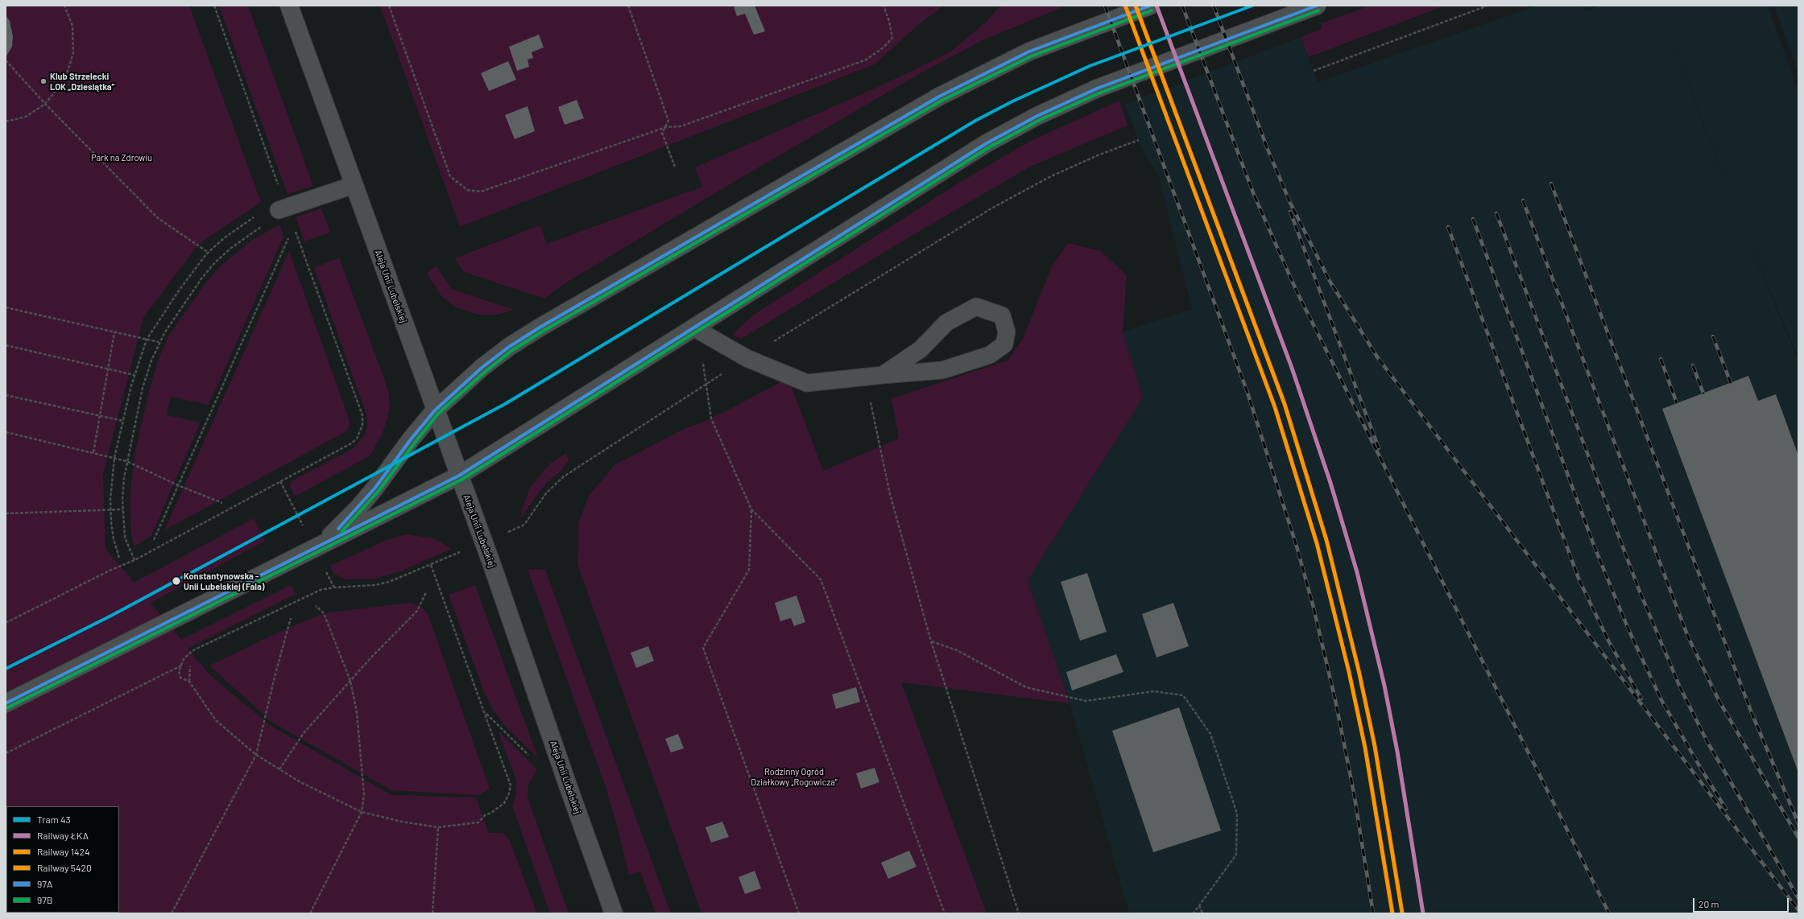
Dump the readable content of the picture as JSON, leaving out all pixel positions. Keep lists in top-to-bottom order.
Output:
{
  "streets": {
    "main road": ["Aleja Unii Lubelskiej"]
  },
  "parks": ["Park na Zdrowiu", "Rodzinny Ogród Działkowy „Rogowicza”"],
  "places": ["Klub Strzelecki LOK „Dziesiątka”", "Konstantynowska - Unii Lubelskiej (Fala)"],
  "lines": [
    "tram line 43",
    "rail line ŁKA",
    "rail line 5420",
    "transit line 97A",
    "rail line 1424",
    "transit line 97B"
  ],
  "legend": [
    "Tram 43",
    "Railway ŁKA",
    "Railway 1424",
    "Railway 5420",
    "97A",
    "97B"
  ],
  "scale_bar": "20 m"
}
